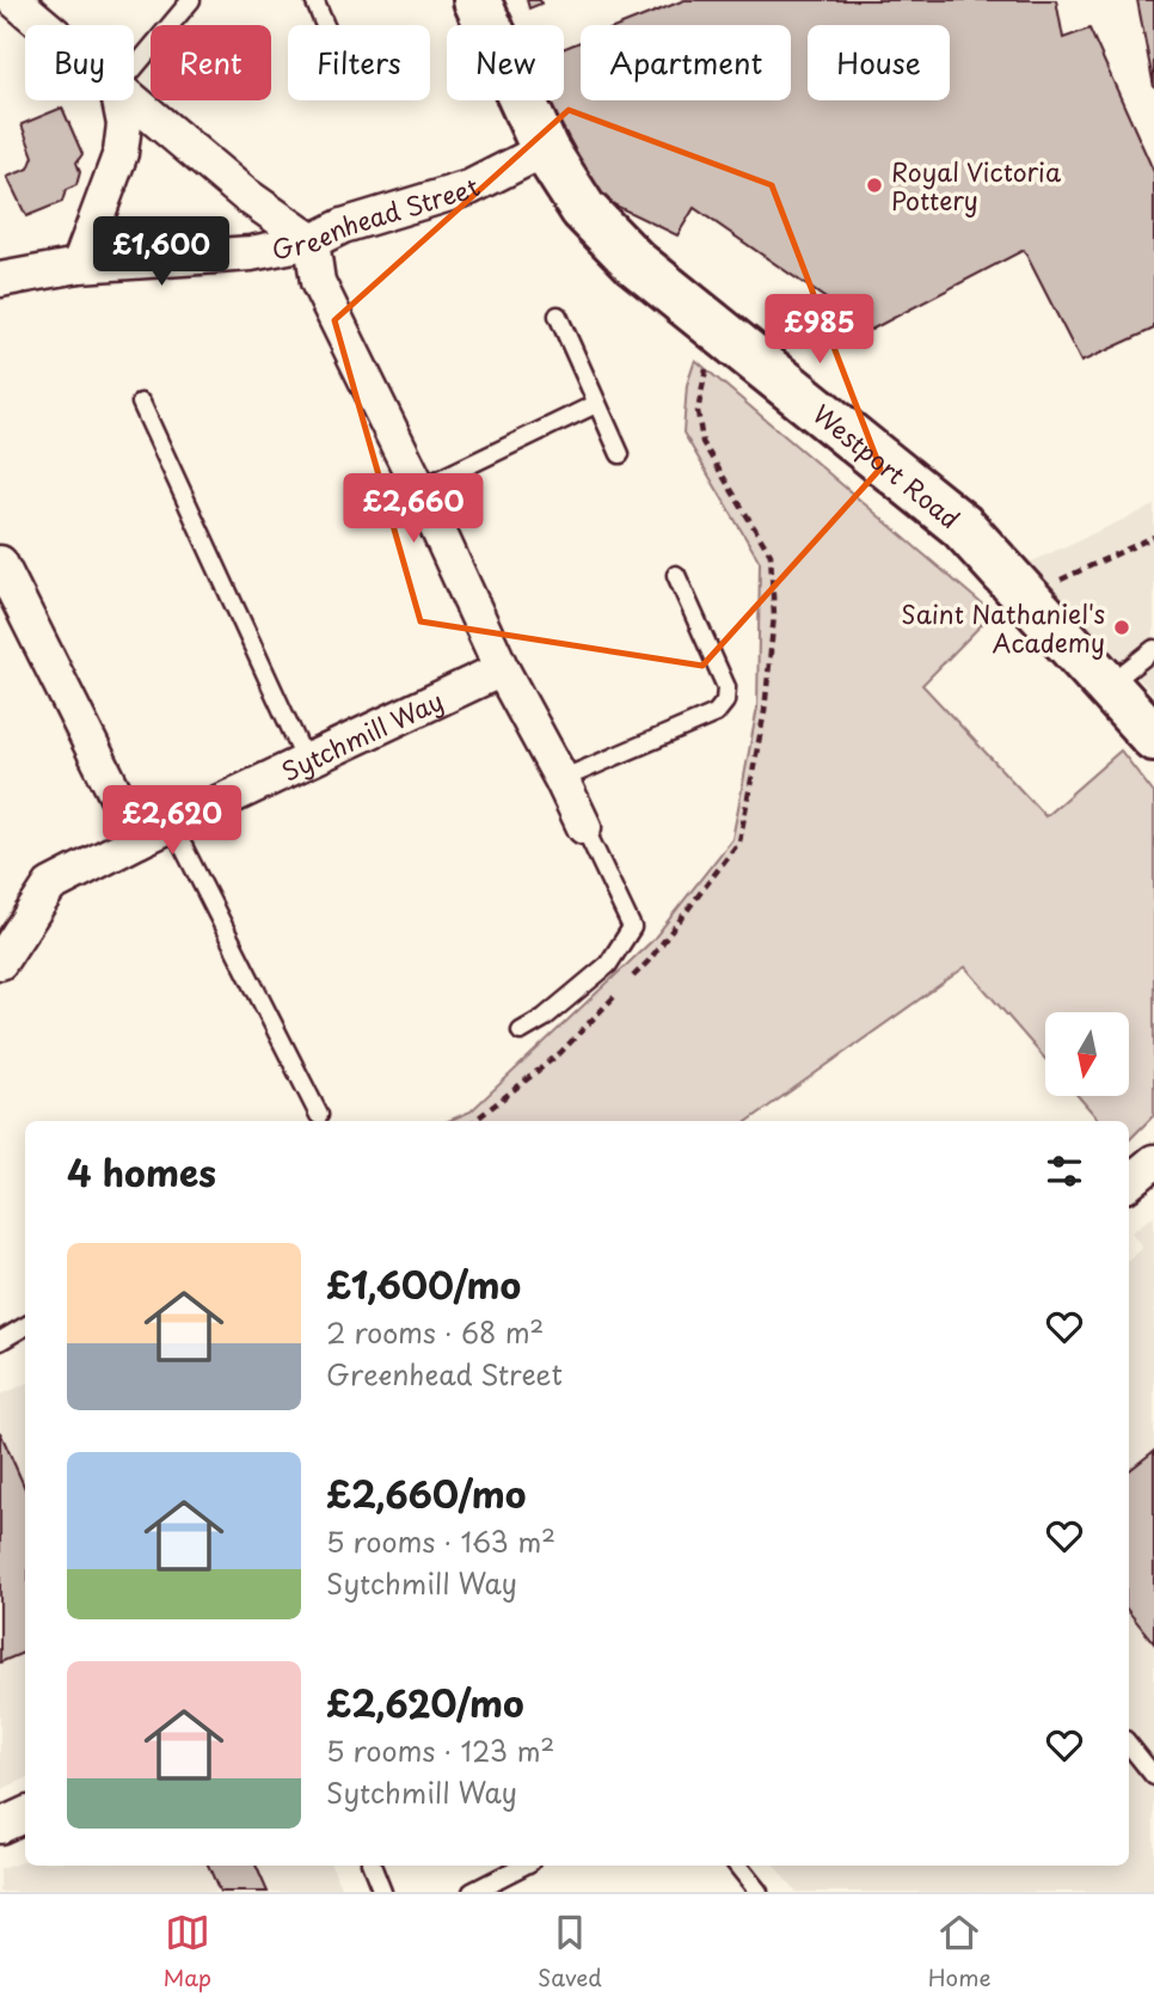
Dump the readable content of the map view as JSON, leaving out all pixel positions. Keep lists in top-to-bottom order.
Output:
{
  "streets": {
    "street": ["Greenhead Street", "Westport Road", "Sytchmill Way"]
  },
  "crossings": [
    ["Greenhead Street", "Westport Road"]
  ],
  "places": ["Royal Victoria Pottery", "Saint Nathaniel's Academy"],
  "north": "bottom",
  "page": {
    "chip": [
      "Buy",
      "Rent",
      "Filters",
      "New",
      "Apartment",
      "House"
    ],
    "price": [
      "£1,600",
      "£985",
      "£2,660",
      "£2,620"
    ],
    "heading": "4 homes",
    "list": [
      {
        "name": "£1,600/mo",
        "note": "2 rooms · 68 m² · Greenhead Street"
      },
      {
        "name": "£2,660/mo",
        "note": "5 rooms · 163 m² · Sytchmill Way"
      },
      {
        "name": "£2,620/mo",
        "note": "5 rooms · 123 m² · Sytchmill Way"
      }
    ],
    "tabs": ["Map", "Saved", "Home"]
  }
}
